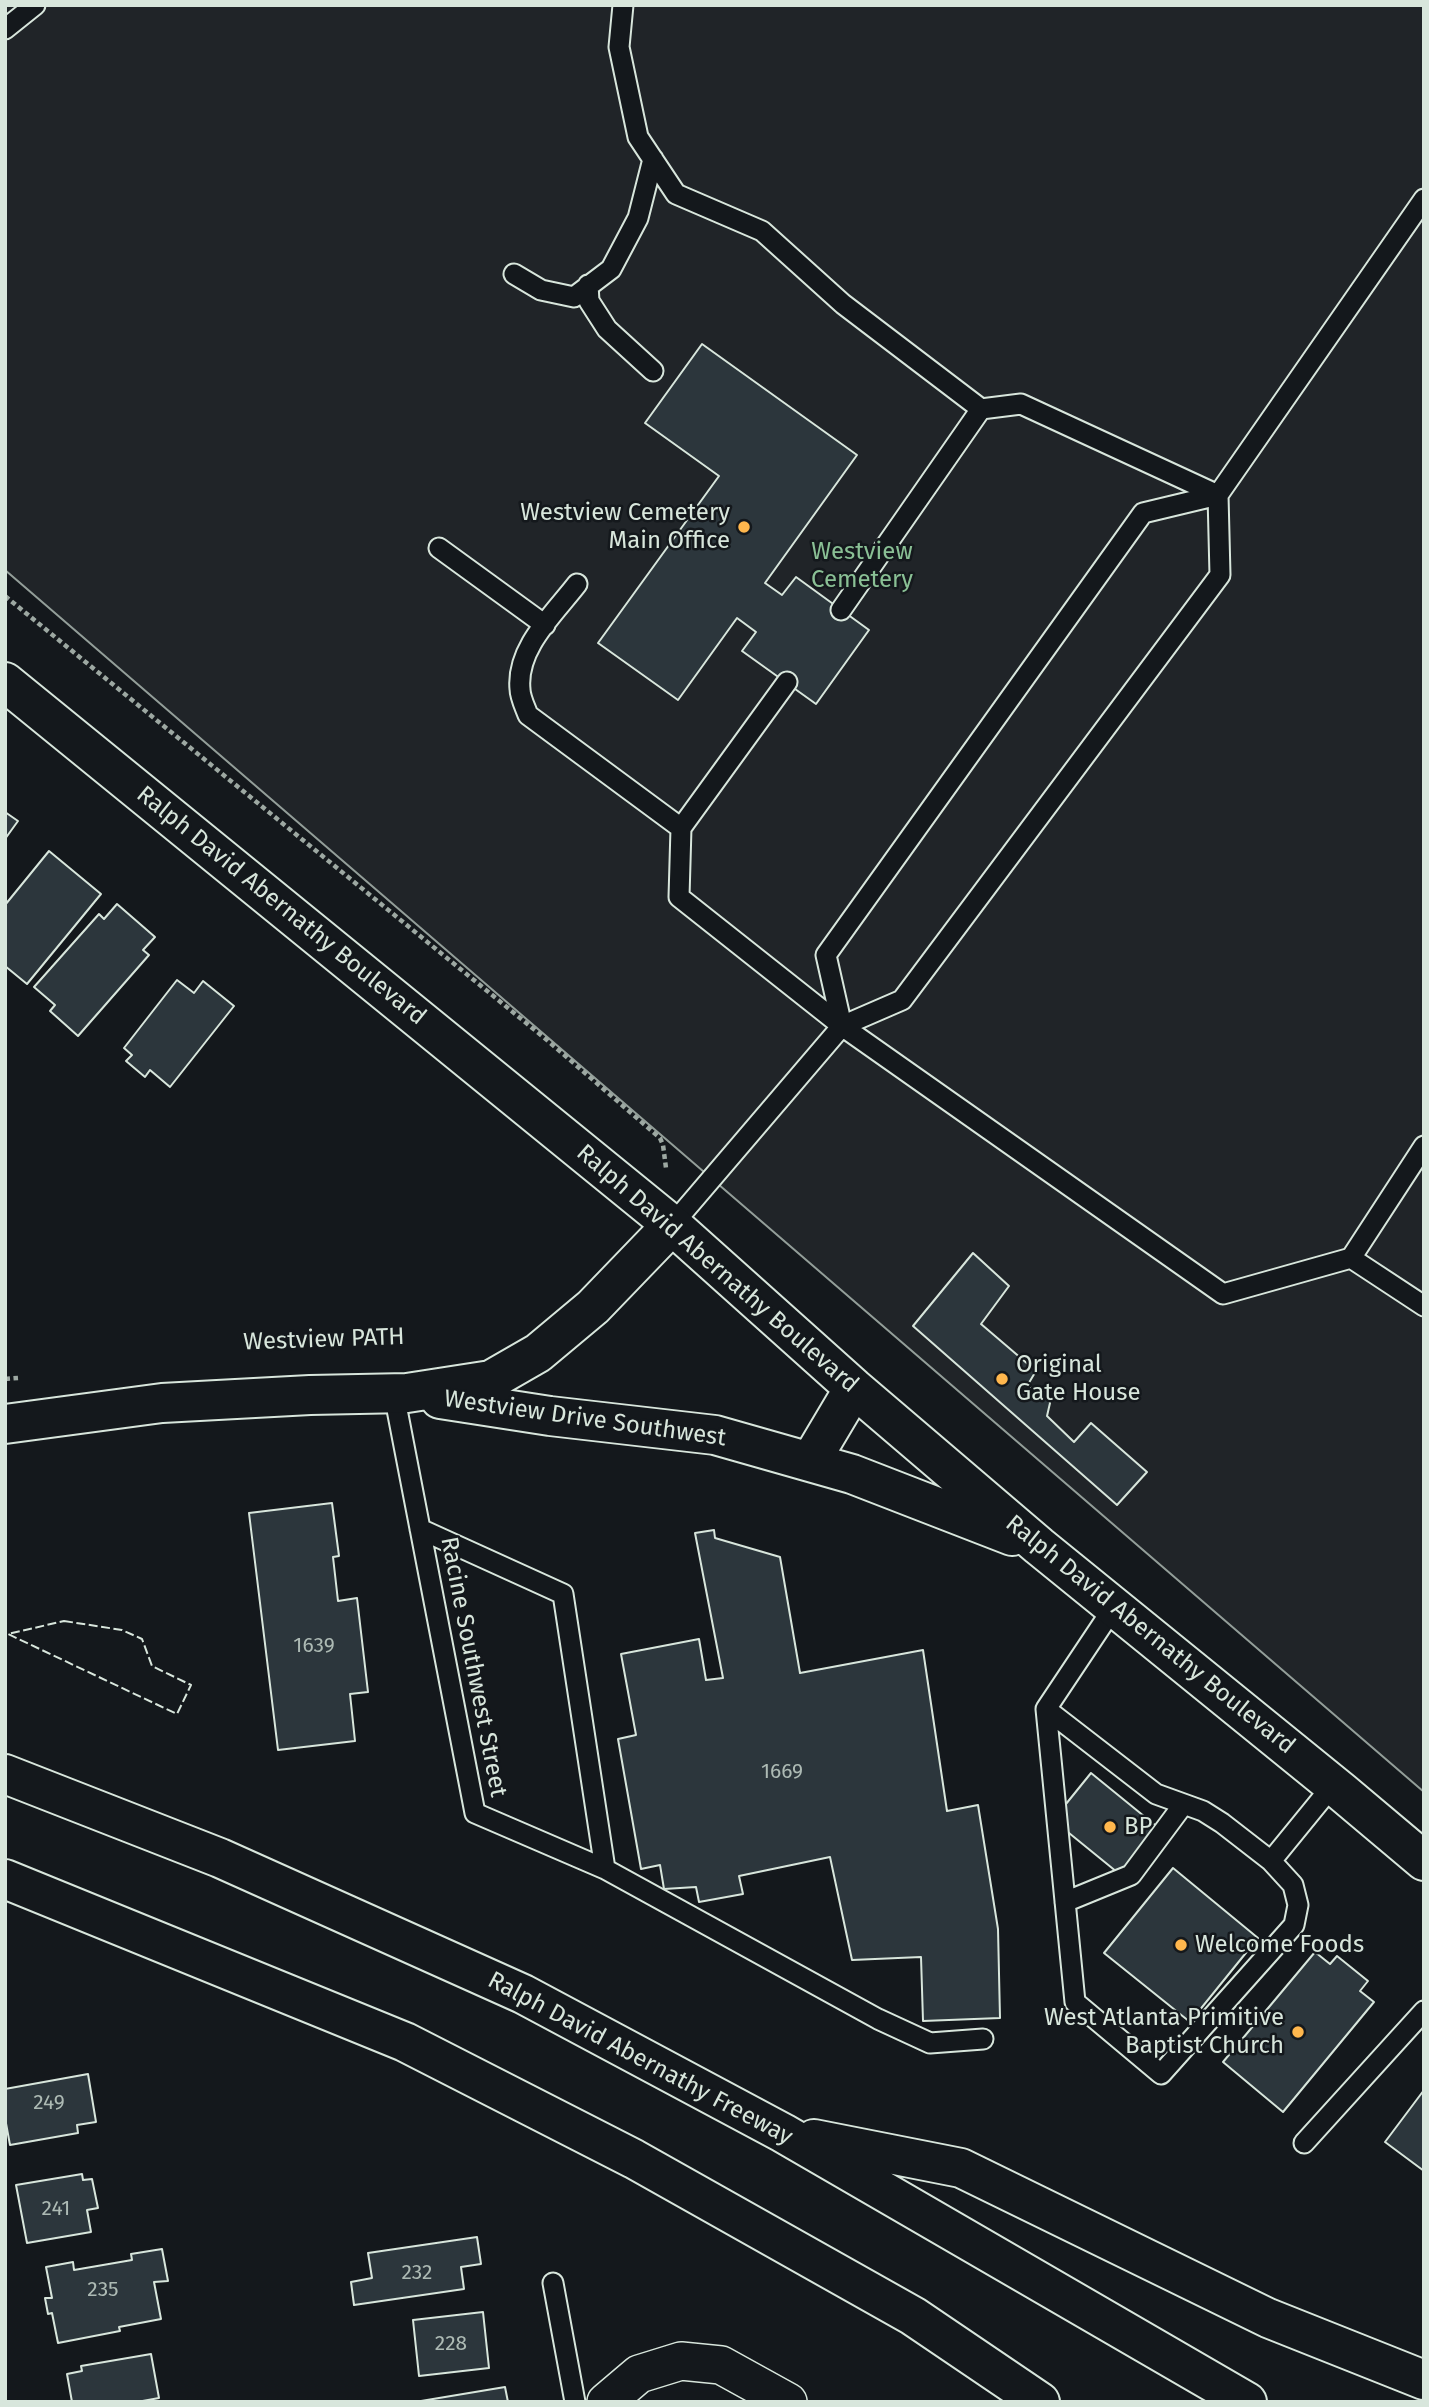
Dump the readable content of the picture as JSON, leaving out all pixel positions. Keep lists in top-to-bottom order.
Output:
{
  "streets": {
    "main road": ["Ralph David Abernathy Boulevard", "Westview Drive Southwest", "Ralph David Abernathy Freeway"],
    "lane": ["Racine Southwest Street"]
  },
  "crossings": [
    ["Ralph David Abernathy Boulevard", "Westview Drive Southwest"],
    ["Westview Drive Southwest", "Racine Southwest Street"]
  ],
  "parks": ["Westview Cemetery"],
  "places": [
    "Westview Cemetery Main Office",
    "Original Gate House",
    "BP",
    "Welcome Foods",
    "West Atlanta Primitive Baptist Church"
  ],
  "house_numbers": [
    "1639",
    "1669",
    "249",
    "241",
    "232",
    "235",
    "228"
  ]
}
